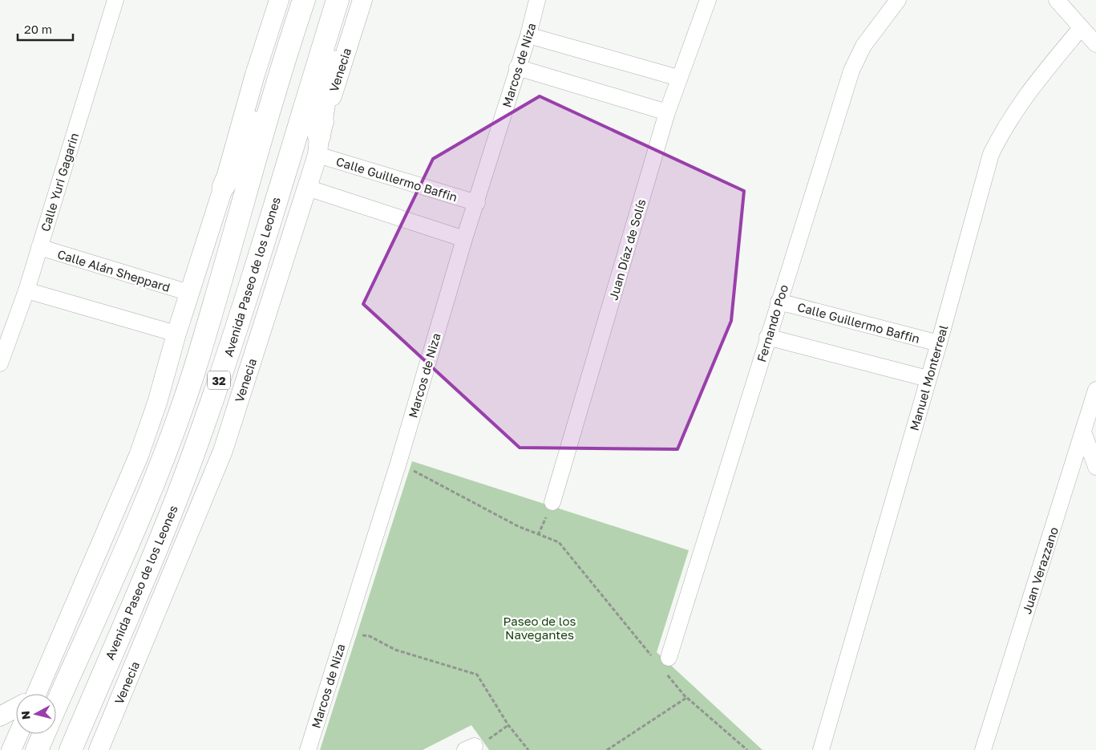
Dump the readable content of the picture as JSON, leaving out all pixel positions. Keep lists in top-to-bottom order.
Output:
{
  "streets": {
    "main road": ["Avenida Paseo de los Leones", "32"],
    "street": [
      "Marcos de Niza",
      "Venecia",
      "Calle Guillermo Baffin",
      "Calle Yuri Gagarin",
      "Juan Díaz de Solís",
      "Calle Alán Sheppard",
      "Fernando Poo",
      "Manuel Monterreal",
      "Juan Verazzano"
    ]
  },
  "crossings": [
    ["Marcos de Niza", "Calle Guillermo Baffin"],
    ["Venecia", "Calle Guillermo Baffin"],
    ["Calle Guillermo Baffin", "Fernando Poo"],
    ["Calle Guillermo Baffin", "Manuel Monterreal"],
    ["Calle Yuri Gagarin", "Calle Alán Sheppard"]
  ],
  "parks": ["Paseo de los Navegantes"],
  "scale_bar": "20 m",
  "north": "left"
}
